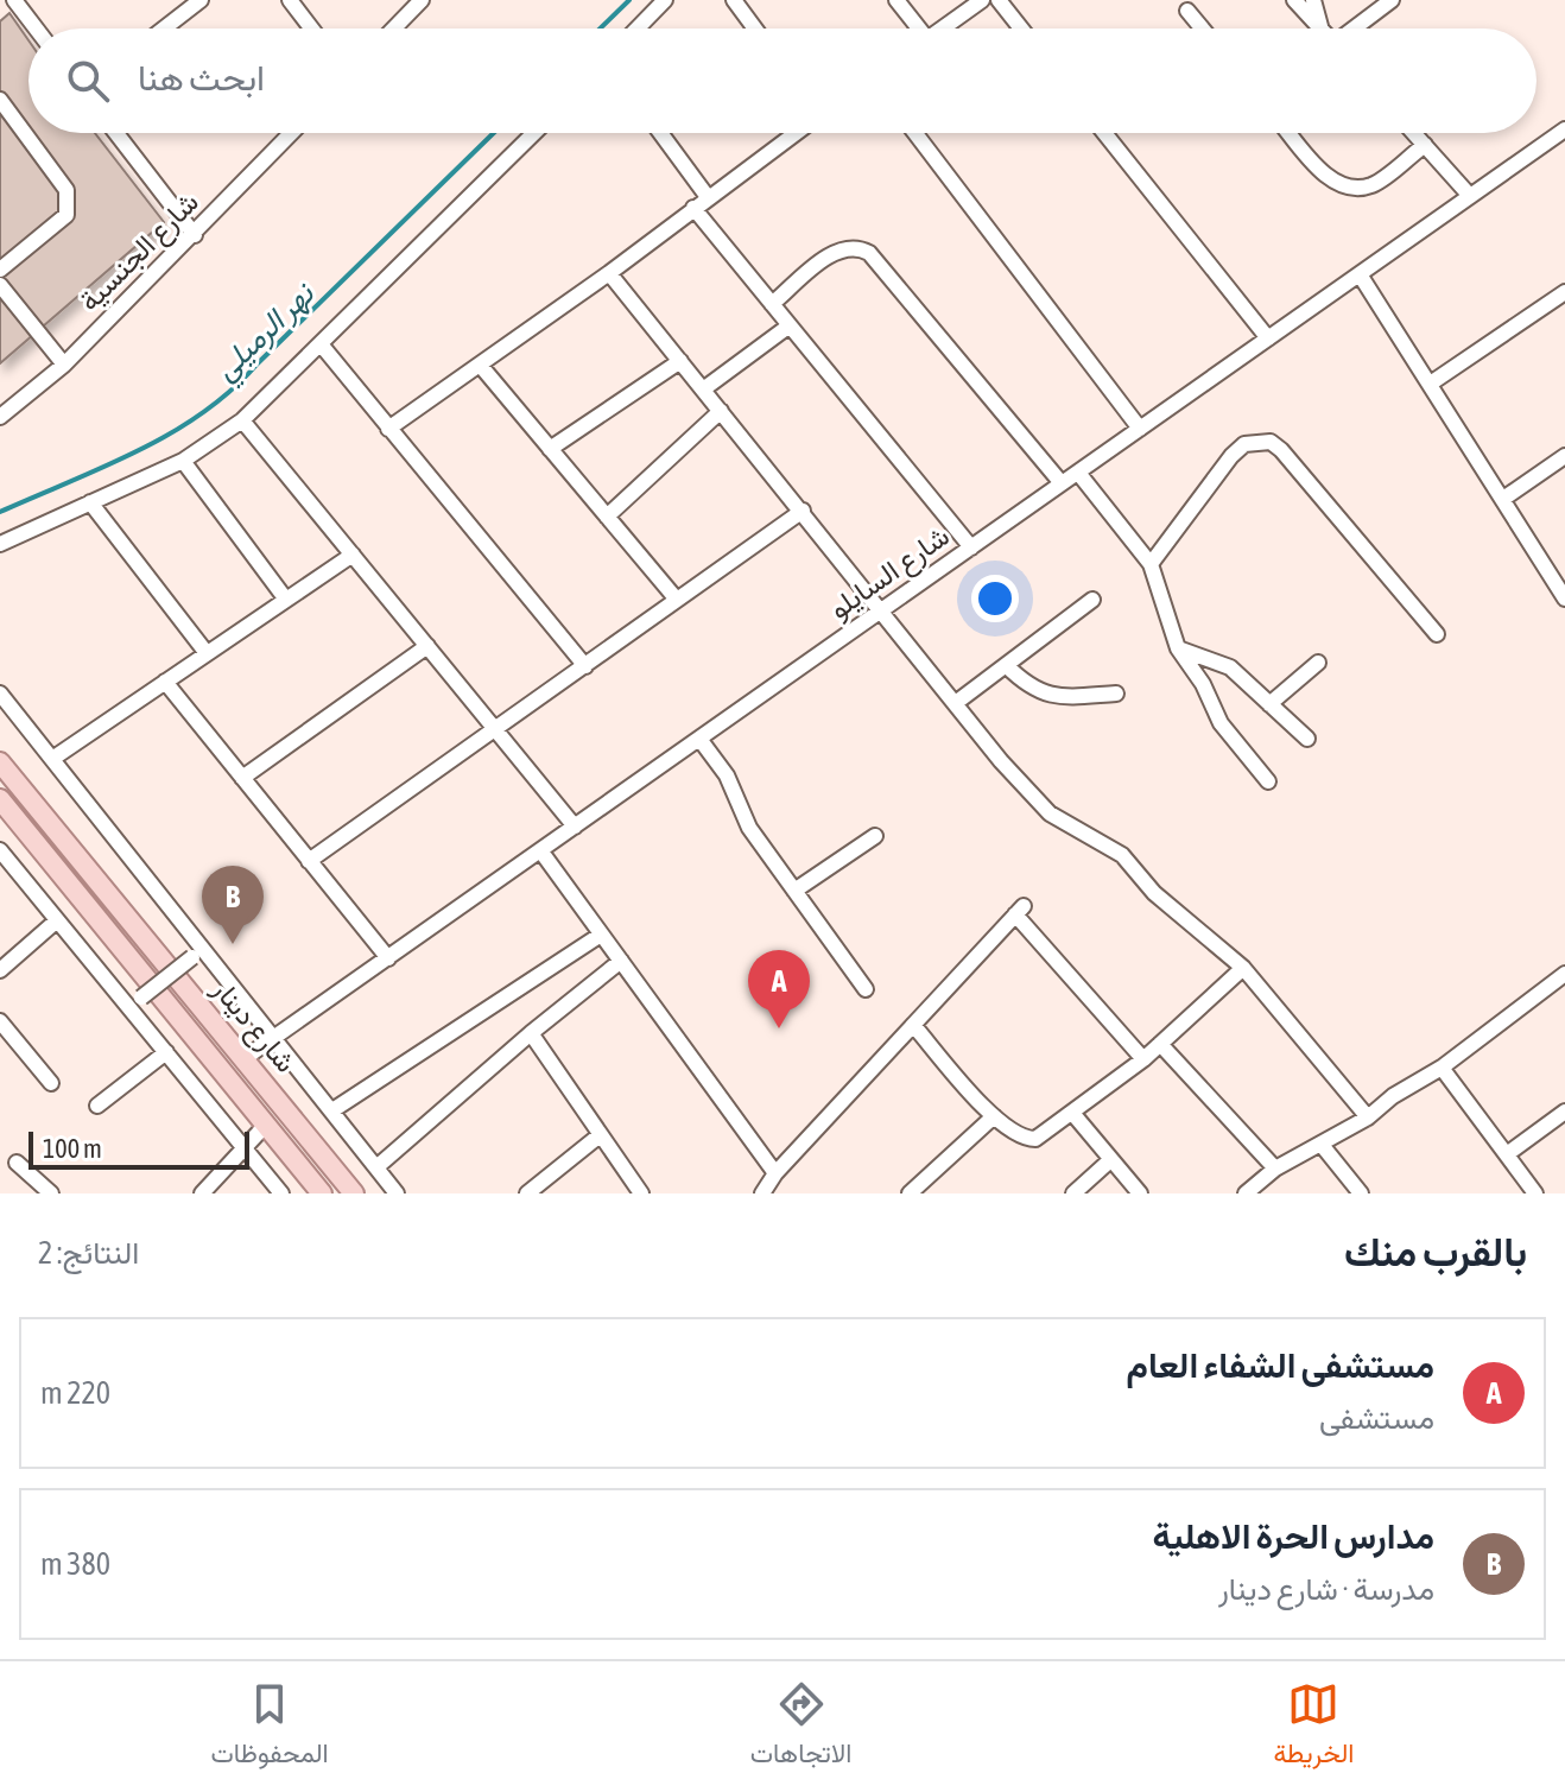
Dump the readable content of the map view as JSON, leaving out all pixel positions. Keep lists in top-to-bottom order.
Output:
{
  "streets": {
    "main road": ["شارع دينار"],
    "street": ["شارع الجنسية", "شارع السايلو"]
  },
  "crossings": [
    ["شارع السايلو", "شارع دينار"]
  ],
  "water": ["نهر الرميلي"],
  "scale_bar": "100 m",
  "page": {
    "search": "ابحث هنا",
    "pins": ["B", "A"],
    "scale": "100 m",
    "heading": ["بالقرب منك", "النتائج: 2"],
    "list": [
      {
        "mark": "A",
        "name": "مستشفى الشفاء العام",
        "note": "مستشفى",
        "value": "220 m"
      },
      {
        "mark": "B",
        "name": "مدارس الحرة الاهلية",
        "note": "مدرسة · شارع دينار",
        "value": "380 m"
      }
    ],
    "nav": ["الخريطة", "الاتجاهات", "المحفوظات"]
  }
}
